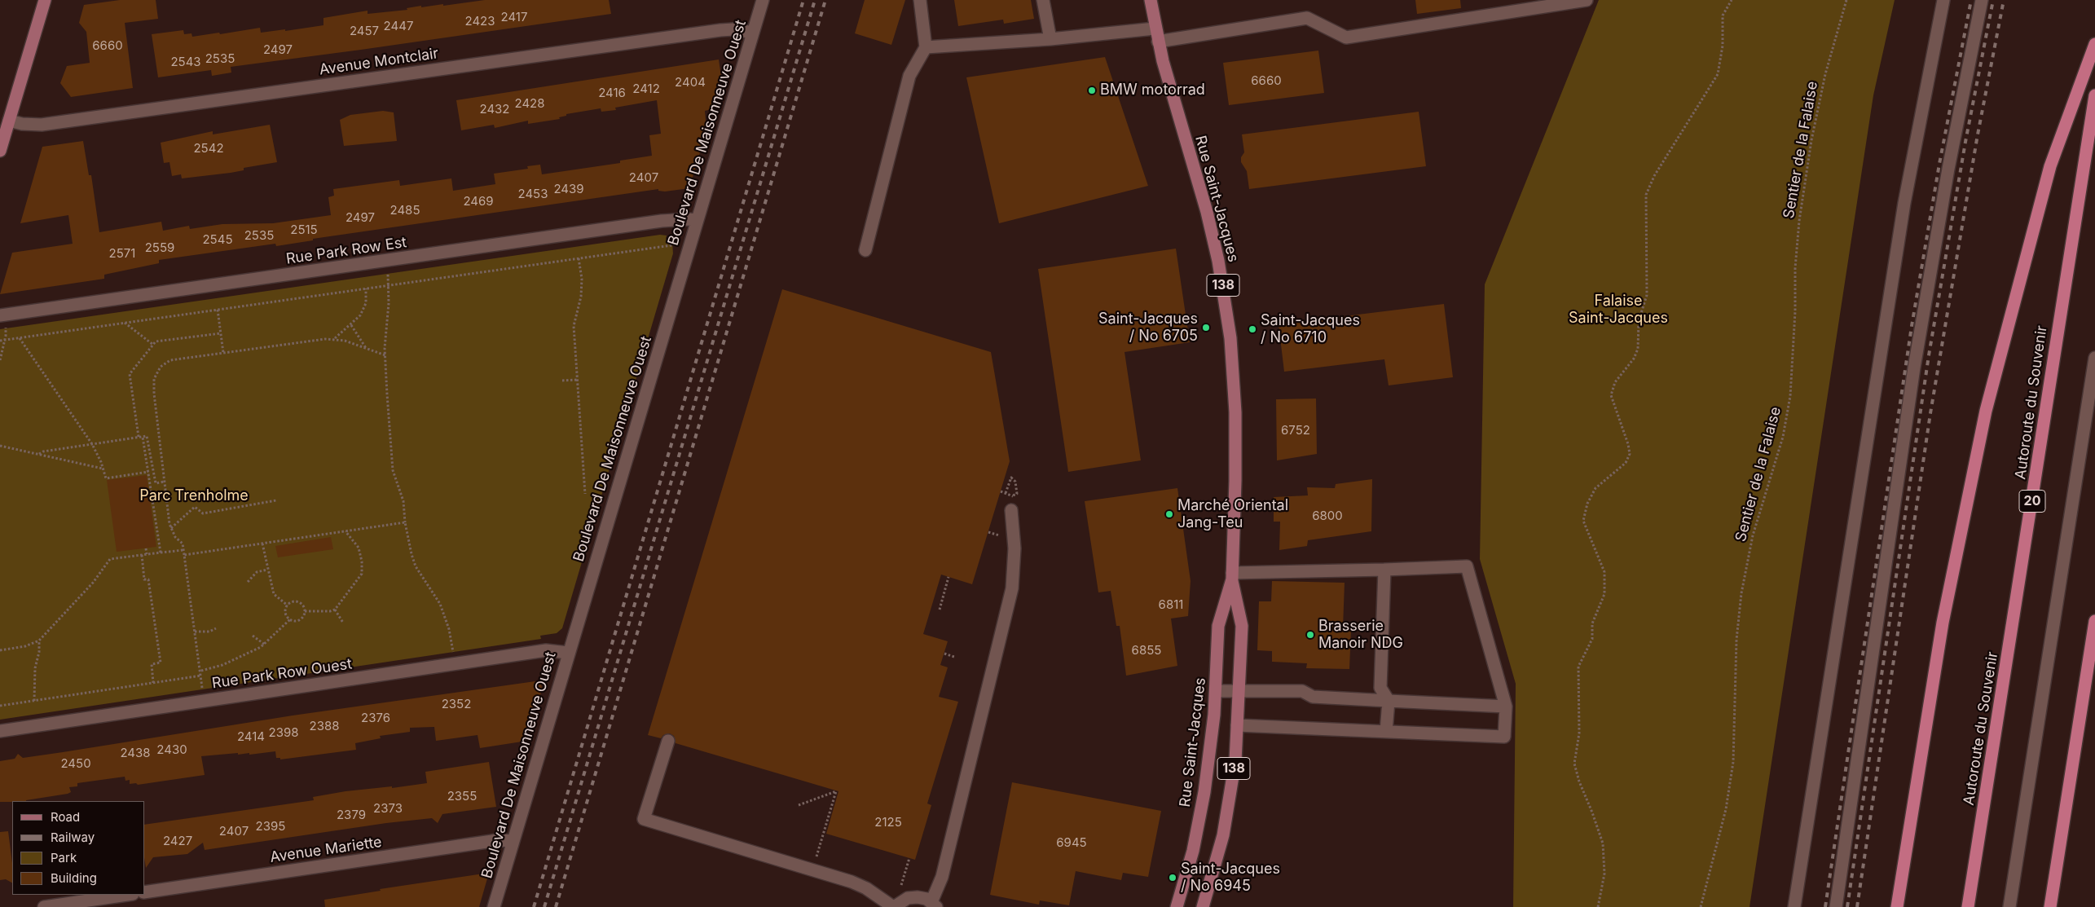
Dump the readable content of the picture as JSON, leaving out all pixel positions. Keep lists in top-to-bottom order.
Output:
{
  "streets": {
    "highway": ["Autoroute du Souvenir", "20"],
    "main road": ["Rue Saint-Jacques", "138"],
    "street": [
      "Avenue Montclair",
      "Boulevard De Maisonneuve Ouest",
      "Rue Park Row Est",
      "Rue Park Row Ouest",
      "Avenue Mariette"
    ],
    "path": ["Sentier de la Falaise"]
  },
  "crossings": [
    ["Avenue Montclair", "Boulevard De Maisonneuve Ouest"],
    ["Boulevard De Maisonneuve Ouest", "Rue Park Row Est"],
    ["Boulevard De Maisonneuve Ouest", "Rue Park Row Ouest"],
    ["Boulevard De Maisonneuve Ouest", "Avenue Mariette"]
  ],
  "parks": ["Falaise Saint-Jacques", "Parc Trenholme"],
  "places": [
    "BMW motorrad",
    "Saint-Jacques / No 6705",
    "Saint-Jacques / No 6710",
    "Marché Oriental Jang-Teu",
    "Brasserie Manoir NDG",
    "Saint-Jacques / No 6945"
  ],
  "house_numbers": [
    "2417",
    "2423",
    "2447",
    "2457",
    "6660",
    "2497",
    "2535",
    "2543",
    "6660",
    "2404",
    "2412",
    "2416",
    "2428",
    "2432",
    "2542",
    "2407",
    "2439",
    "2453",
    "2469",
    "2485",
    "2497",
    "2515",
    "2535",
    "2545",
    "2559",
    "2571",
    "6752",
    "6800",
    "6811",
    "6855",
    "2352",
    "2376",
    "2388",
    "2398",
    "2414",
    "2430",
    "2438",
    "2450",
    "2355",
    "2373",
    "2379",
    "2125",
    "2395",
    "2407",
    "2427",
    "6945"
  ],
  "legend": [
    "Road",
    "Railway",
    "Park",
    "Building"
  ]
}
